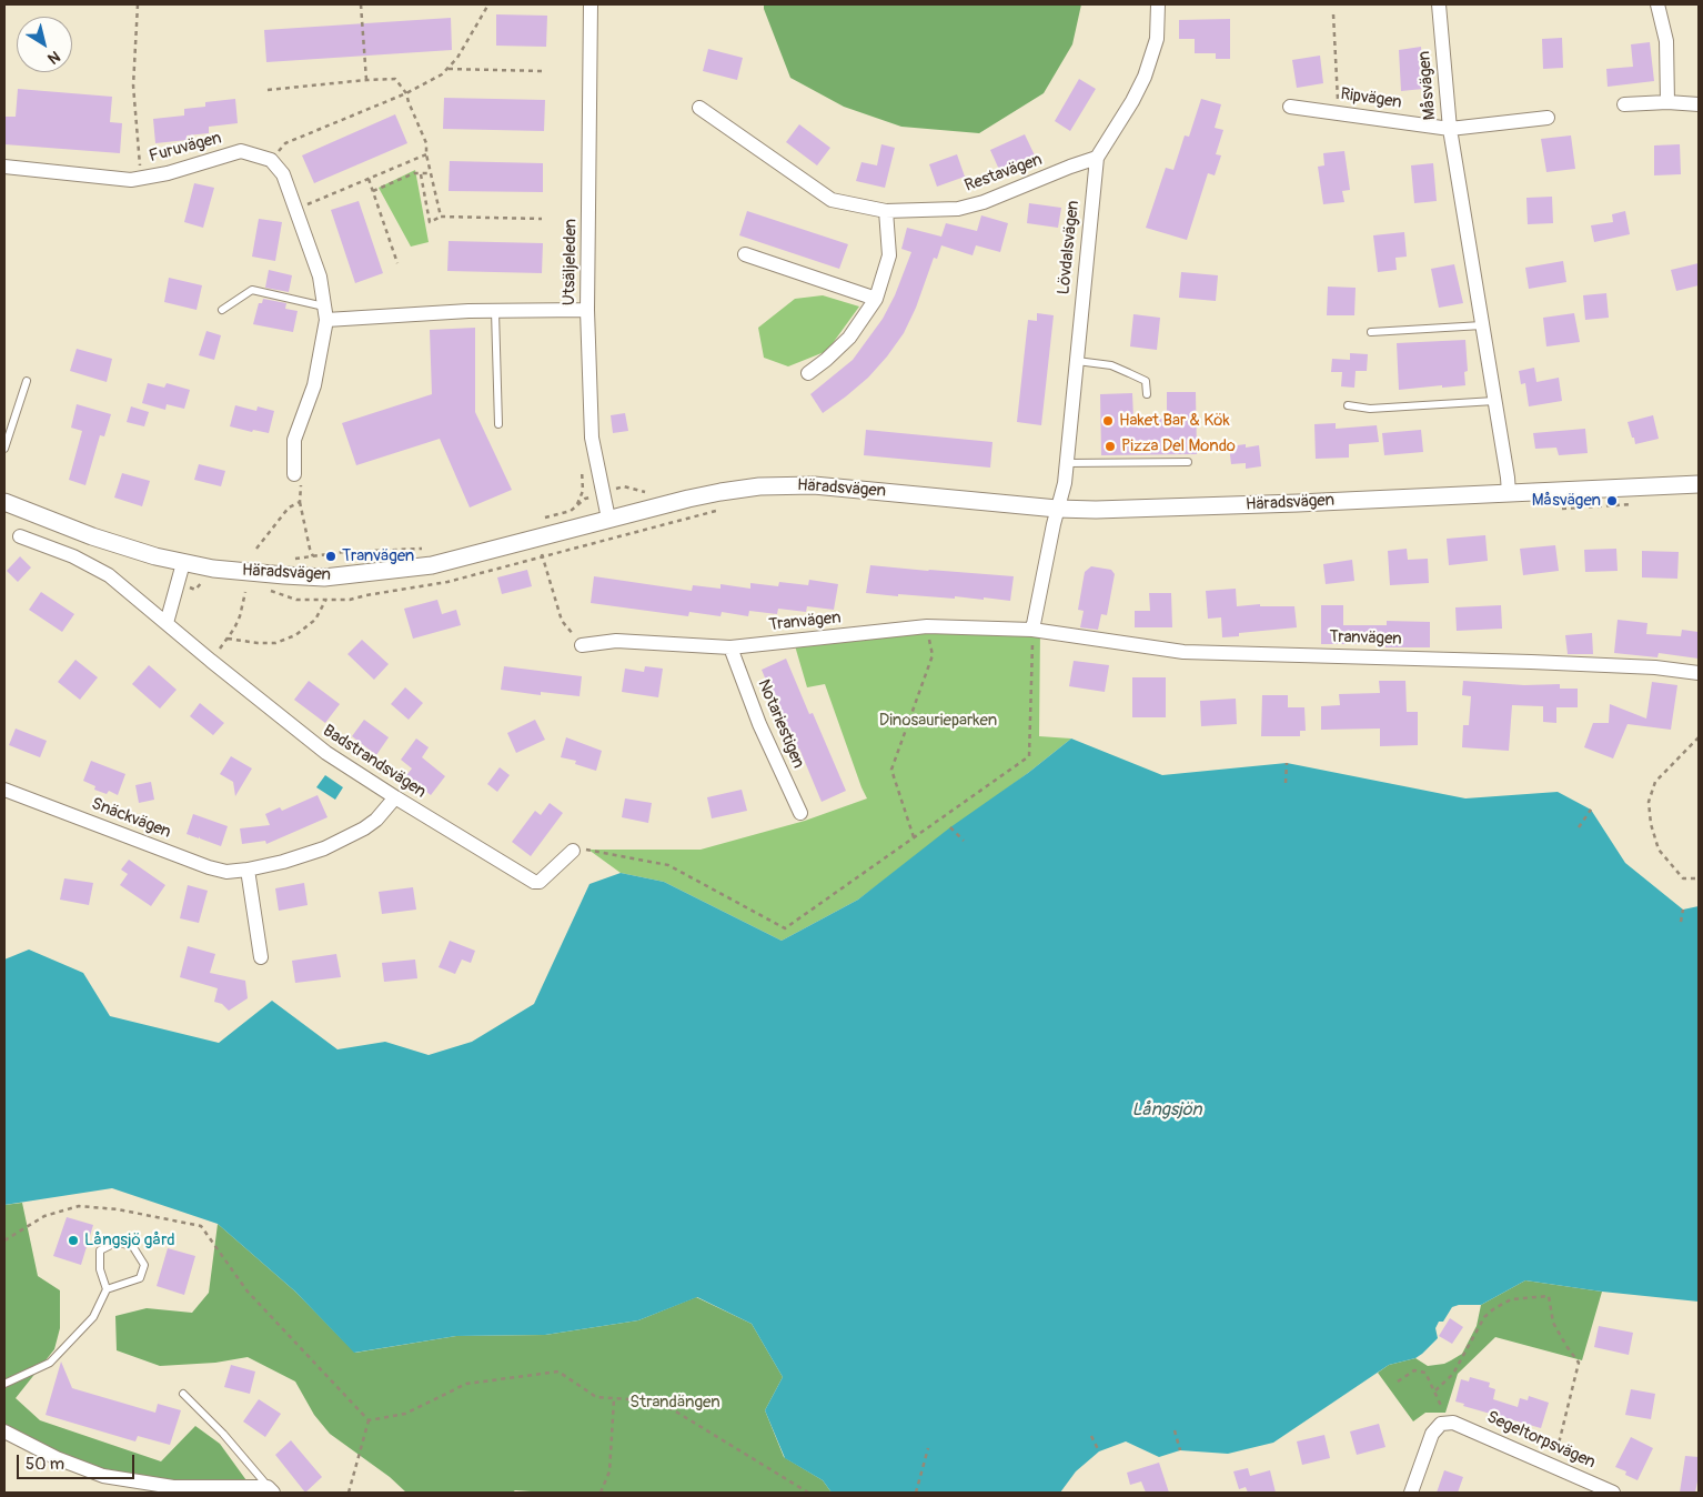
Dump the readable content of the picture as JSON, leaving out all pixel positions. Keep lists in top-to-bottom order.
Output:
{
  "streets": {
    "street": [
      "Måsvägen",
      "Ripvägen",
      "Furuvägen",
      "Restavägen",
      "Lövdalsvägen",
      "Utsäljeleden",
      "Häradsvägen",
      "Tranvägen",
      "Notariestigen",
      "Badstrandsvägen",
      "Snäckvägen",
      "Segeltorpsvägen"
    ]
  },
  "crossings": [
    ["Måsvägen", "Ripvägen"],
    ["Måsvägen", "Häradsvägen"],
    ["Restavägen", "Lövdalsvägen"],
    ["Lövdalsvägen", "Häradsvägen"],
    ["Utsäljeleden", "Häradsvägen"],
    ["Tranvägen", "Notariestigen"],
    ["Badstrandsvägen", "Snäckvägen"]
  ],
  "water": ["Långsjön"],
  "parks": ["Dinosaurieparken", "Strandängen"],
  "places": [
    "Haket Bar & Kök",
    "Pizza Del Mondo",
    "Måsvägen",
    "Tranvägen",
    "Långsjö gård"
  ],
  "scale_bar": "50 m",
  "north": "bottom right"
}
